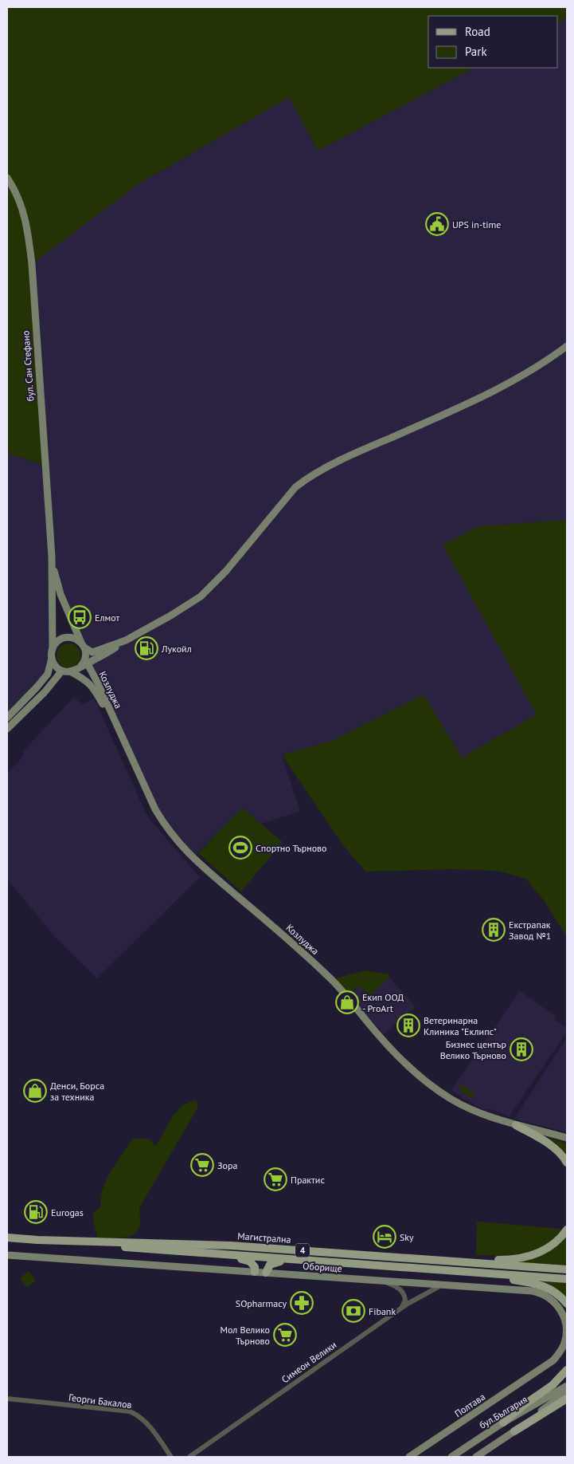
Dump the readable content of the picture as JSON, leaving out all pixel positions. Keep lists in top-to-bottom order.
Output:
{
  "streets": {
    "main road": [
      "бул. Сан Стефано",
      "Козлуджа",
      "Магистрална",
      "4",
      "Оборище",
      "Полтава",
      "бул.България"
    ],
    "street": ["Симеон Велики", "Георги Бакалов"]
  },
  "crossings": [
    ["бул. Сан Стефано", "Козлуджа"],
    ["Магистрална", "4"],
    ["Оборище", "Симеон Велики"],
    ["Оборище", "Полтава"]
  ],
  "places": {
    "public building": ["UPS in-time"],
    "bus stop": ["Елмот"],
    "fuel station": ["Лукойл", "Eurogas"],
    "sports": ["Спортно Търново"],
    "building": ["Екстрапак Завод №1", "Ветеринарна Клиника \"Еклипс\"", "Бизнес център Велико Търново"],
    "shop": ["Екип ООД - ProArt", "Денси, Борса за техника"],
    "supermarket": ["Зора", "Практис", "Мол Велико Търново"],
    "hotel": ["Sky"],
    "pharmacy": ["SOpharmacy"],
    "bank": ["Fibank"]
  },
  "legend": ["Road", "Park"]
}
